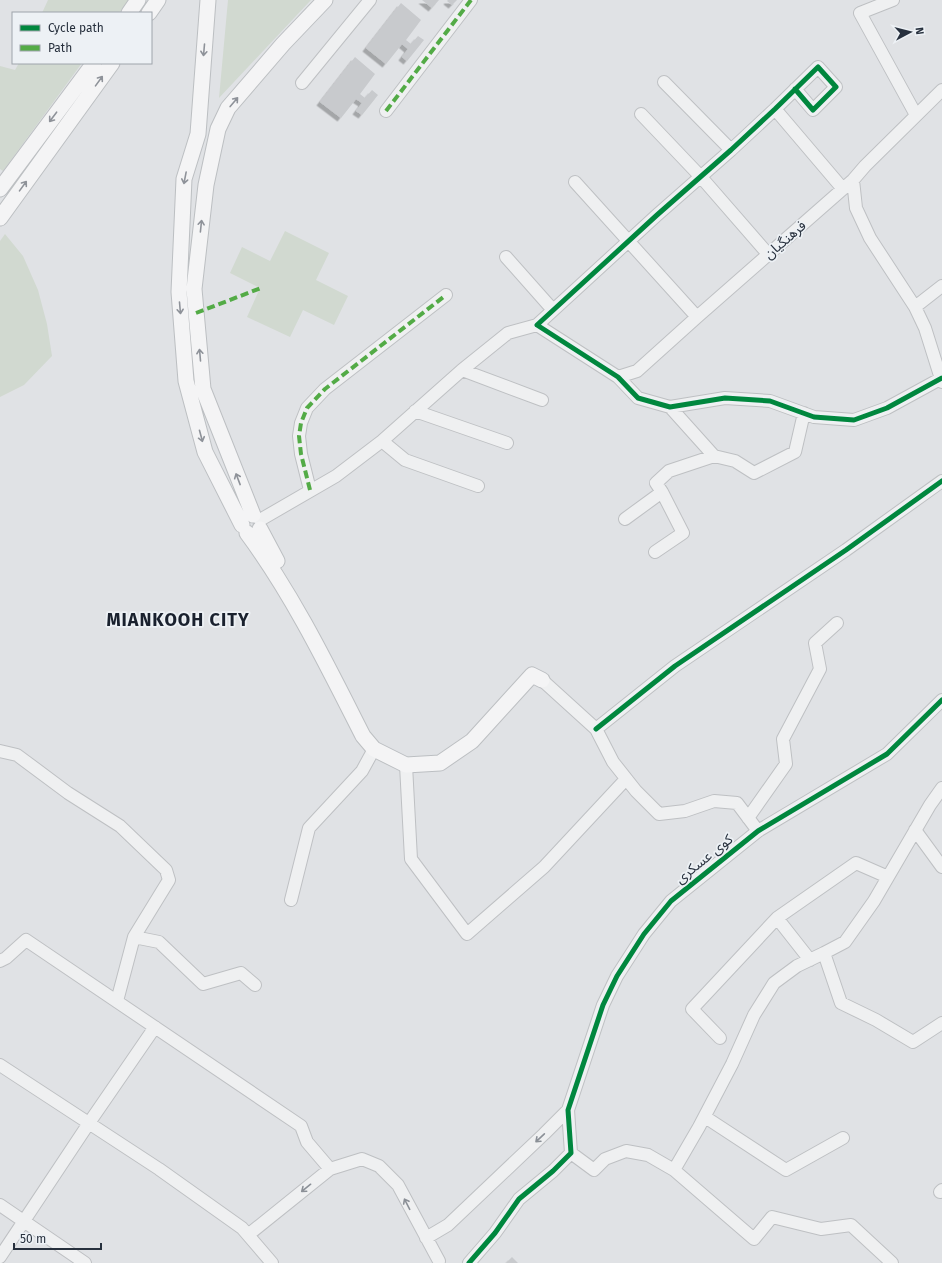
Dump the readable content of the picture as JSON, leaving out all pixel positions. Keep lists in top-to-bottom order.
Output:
{
  "streets": {
    "street": ["فرهنگیان", "کوی عسکری"]
  },
  "districts": ["MIANKOOH CITY"],
  "legend": ["Cycle path", "Path"],
  "scale_bar": "50 m",
  "north": "right"
}
